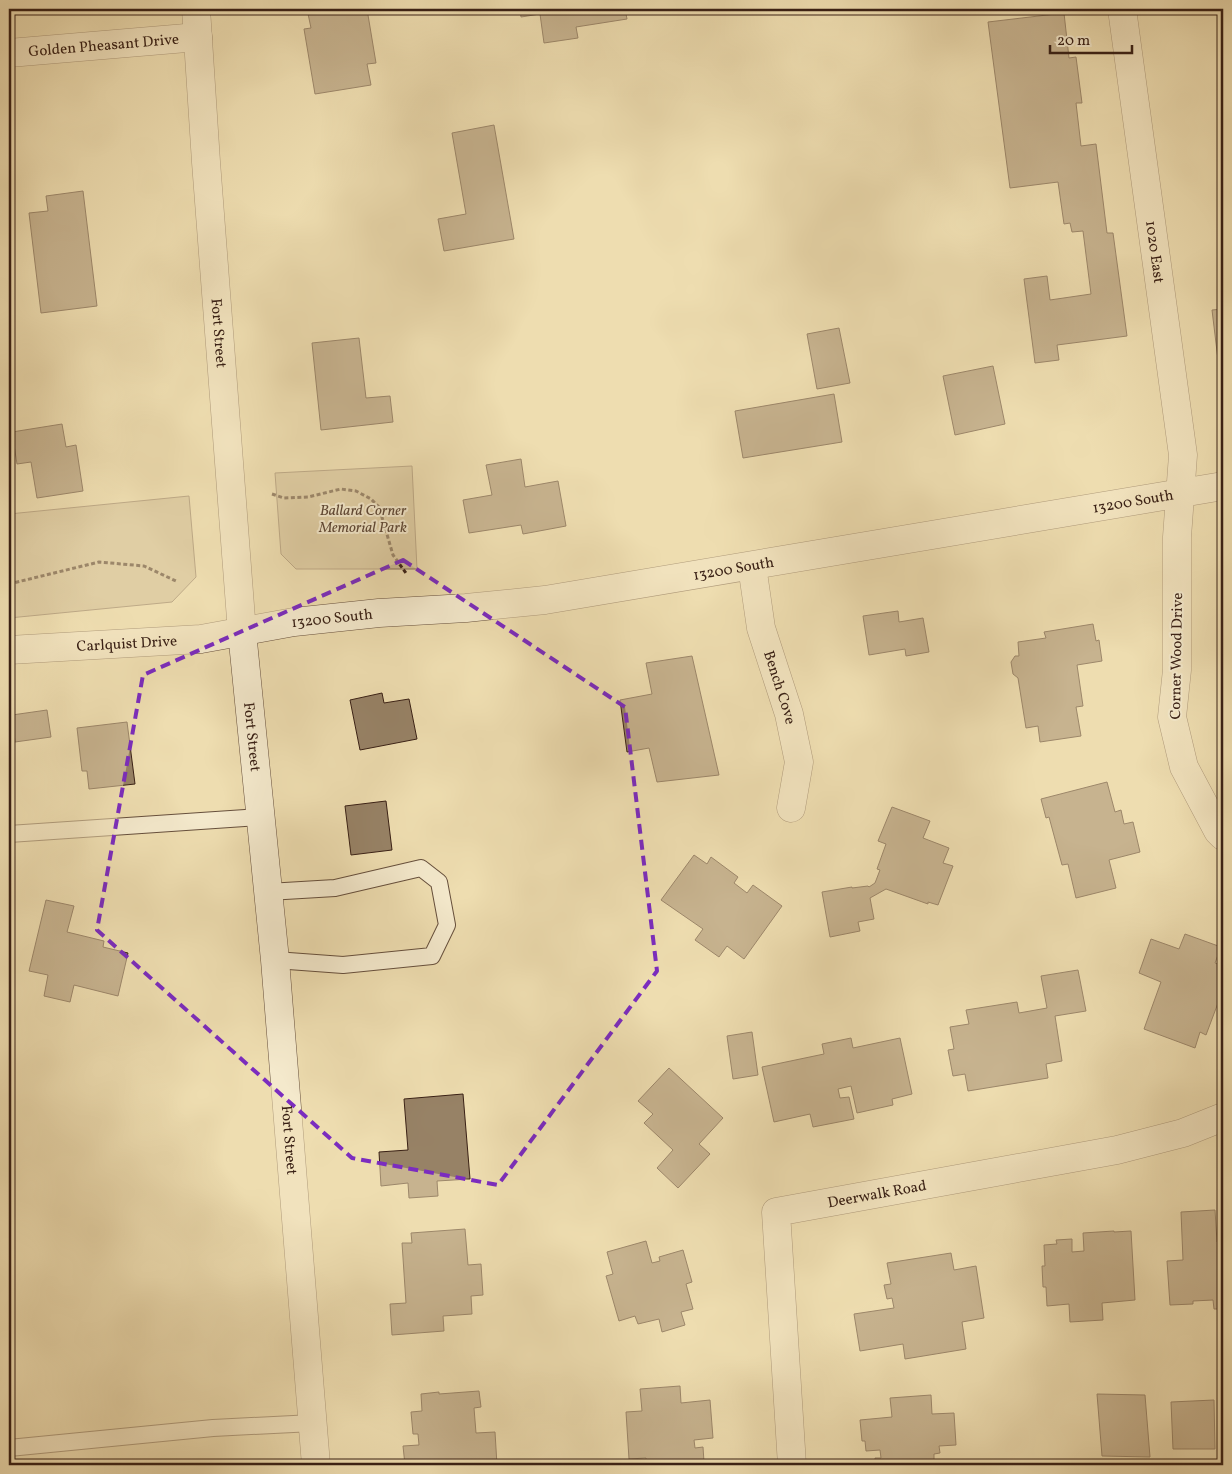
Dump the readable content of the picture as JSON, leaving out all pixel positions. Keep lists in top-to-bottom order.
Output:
{
  "streets": {
    "street": [
      "Golden Pheasant Drive",
      "1020 East",
      "Fort Street",
      "13200 South",
      "Carlquist Drive",
      "Corner Wood Drive",
      "Bench Cove",
      "Deerwalk Road"
    ]
  },
  "crossings": [
    ["Golden Pheasant Drive", "Fort Street"],
    ["1020 East", "13200 South"],
    ["1020 East", "Corner Wood Drive"],
    ["Fort Street", "13200 South"],
    ["Fort Street", "Carlquist Drive"],
    ["13200 South", "Carlquist Drive"],
    ["13200 South", "Corner Wood Drive"],
    ["13200 South", "Bench Cove"]
  ],
  "parks": ["Ballard Corner Memorial Park"],
  "scale_bar": "20 m"
}
